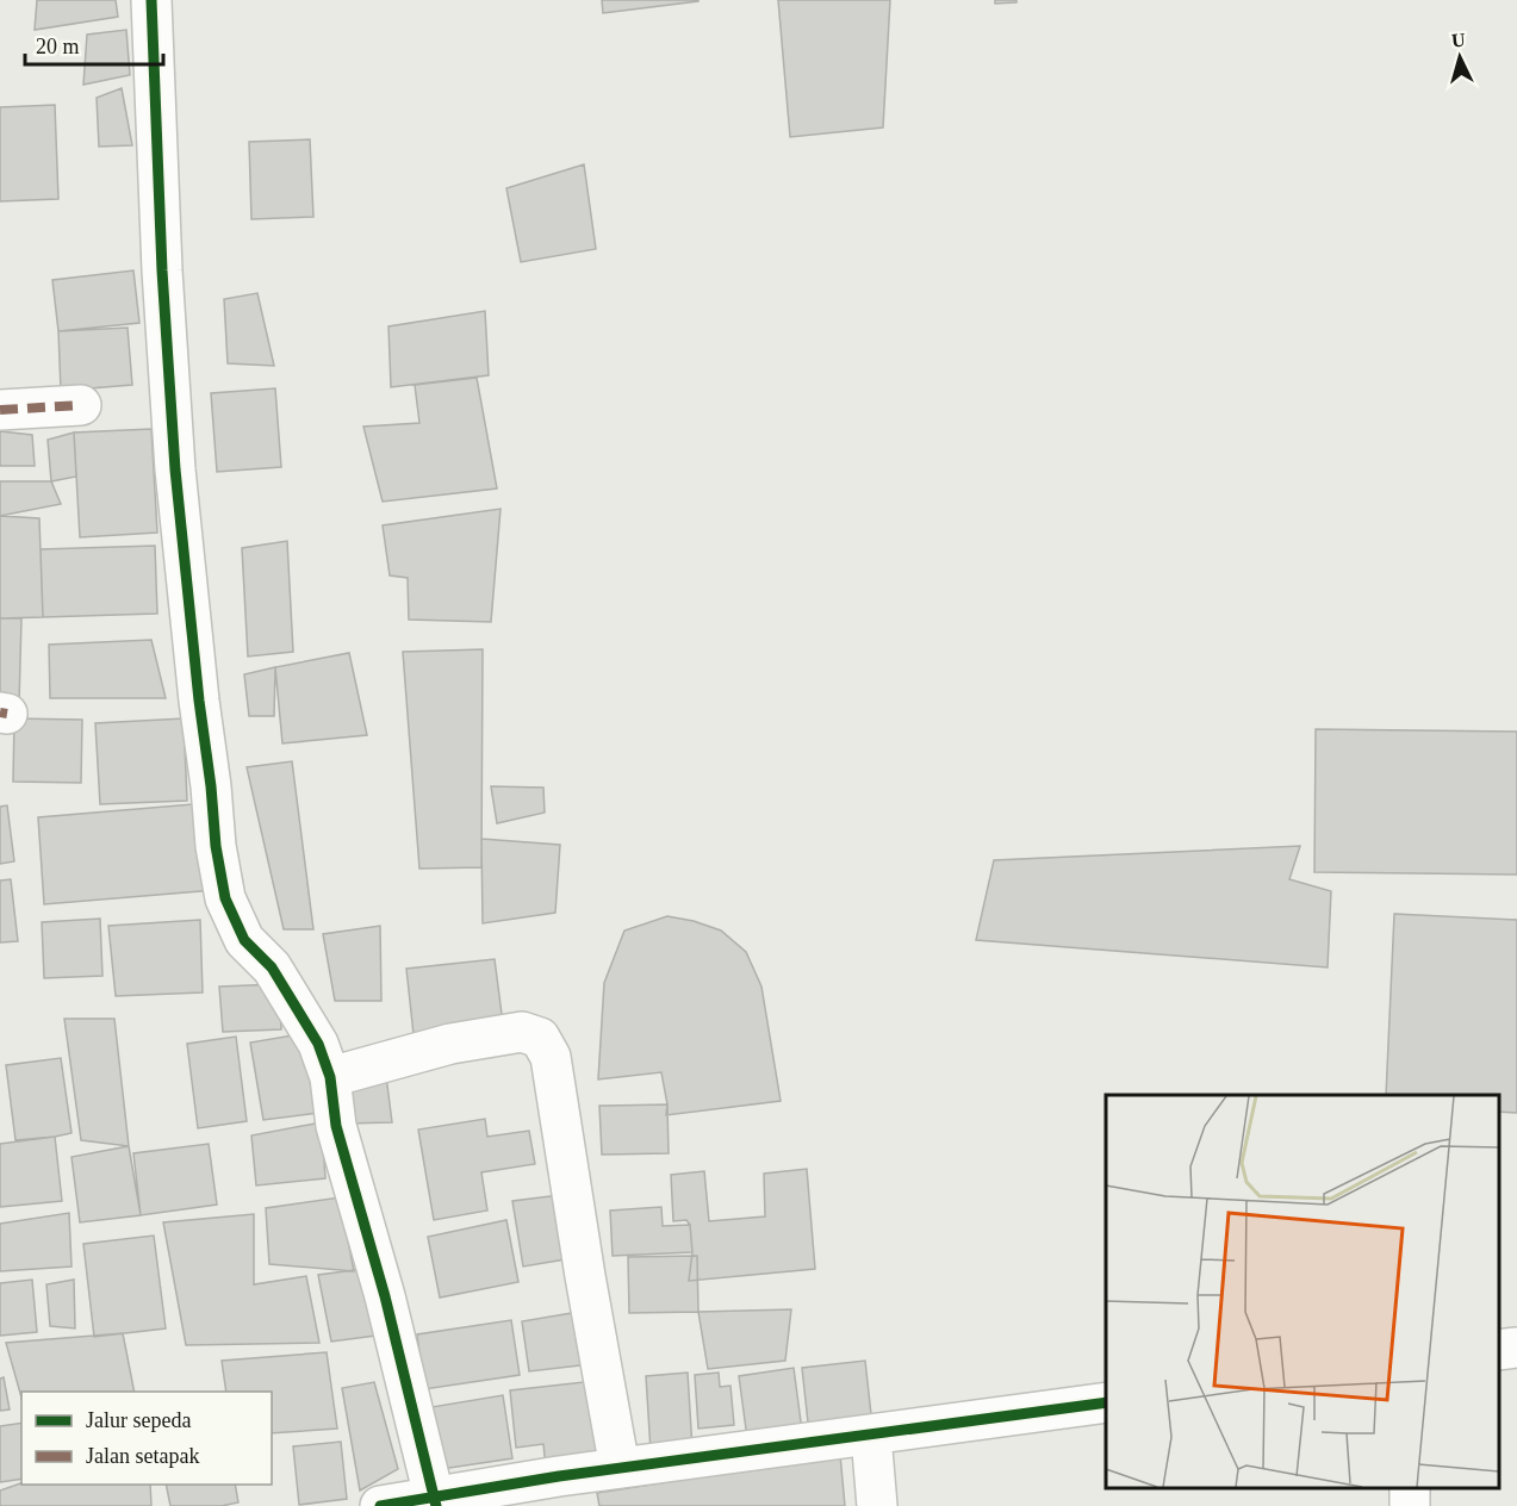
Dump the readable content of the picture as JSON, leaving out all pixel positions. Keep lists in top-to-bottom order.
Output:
{
  "legend": ["Jalur sepeda", "Jalan setapak"],
  "scale_bar": "20 m",
  "north": "top"
}
